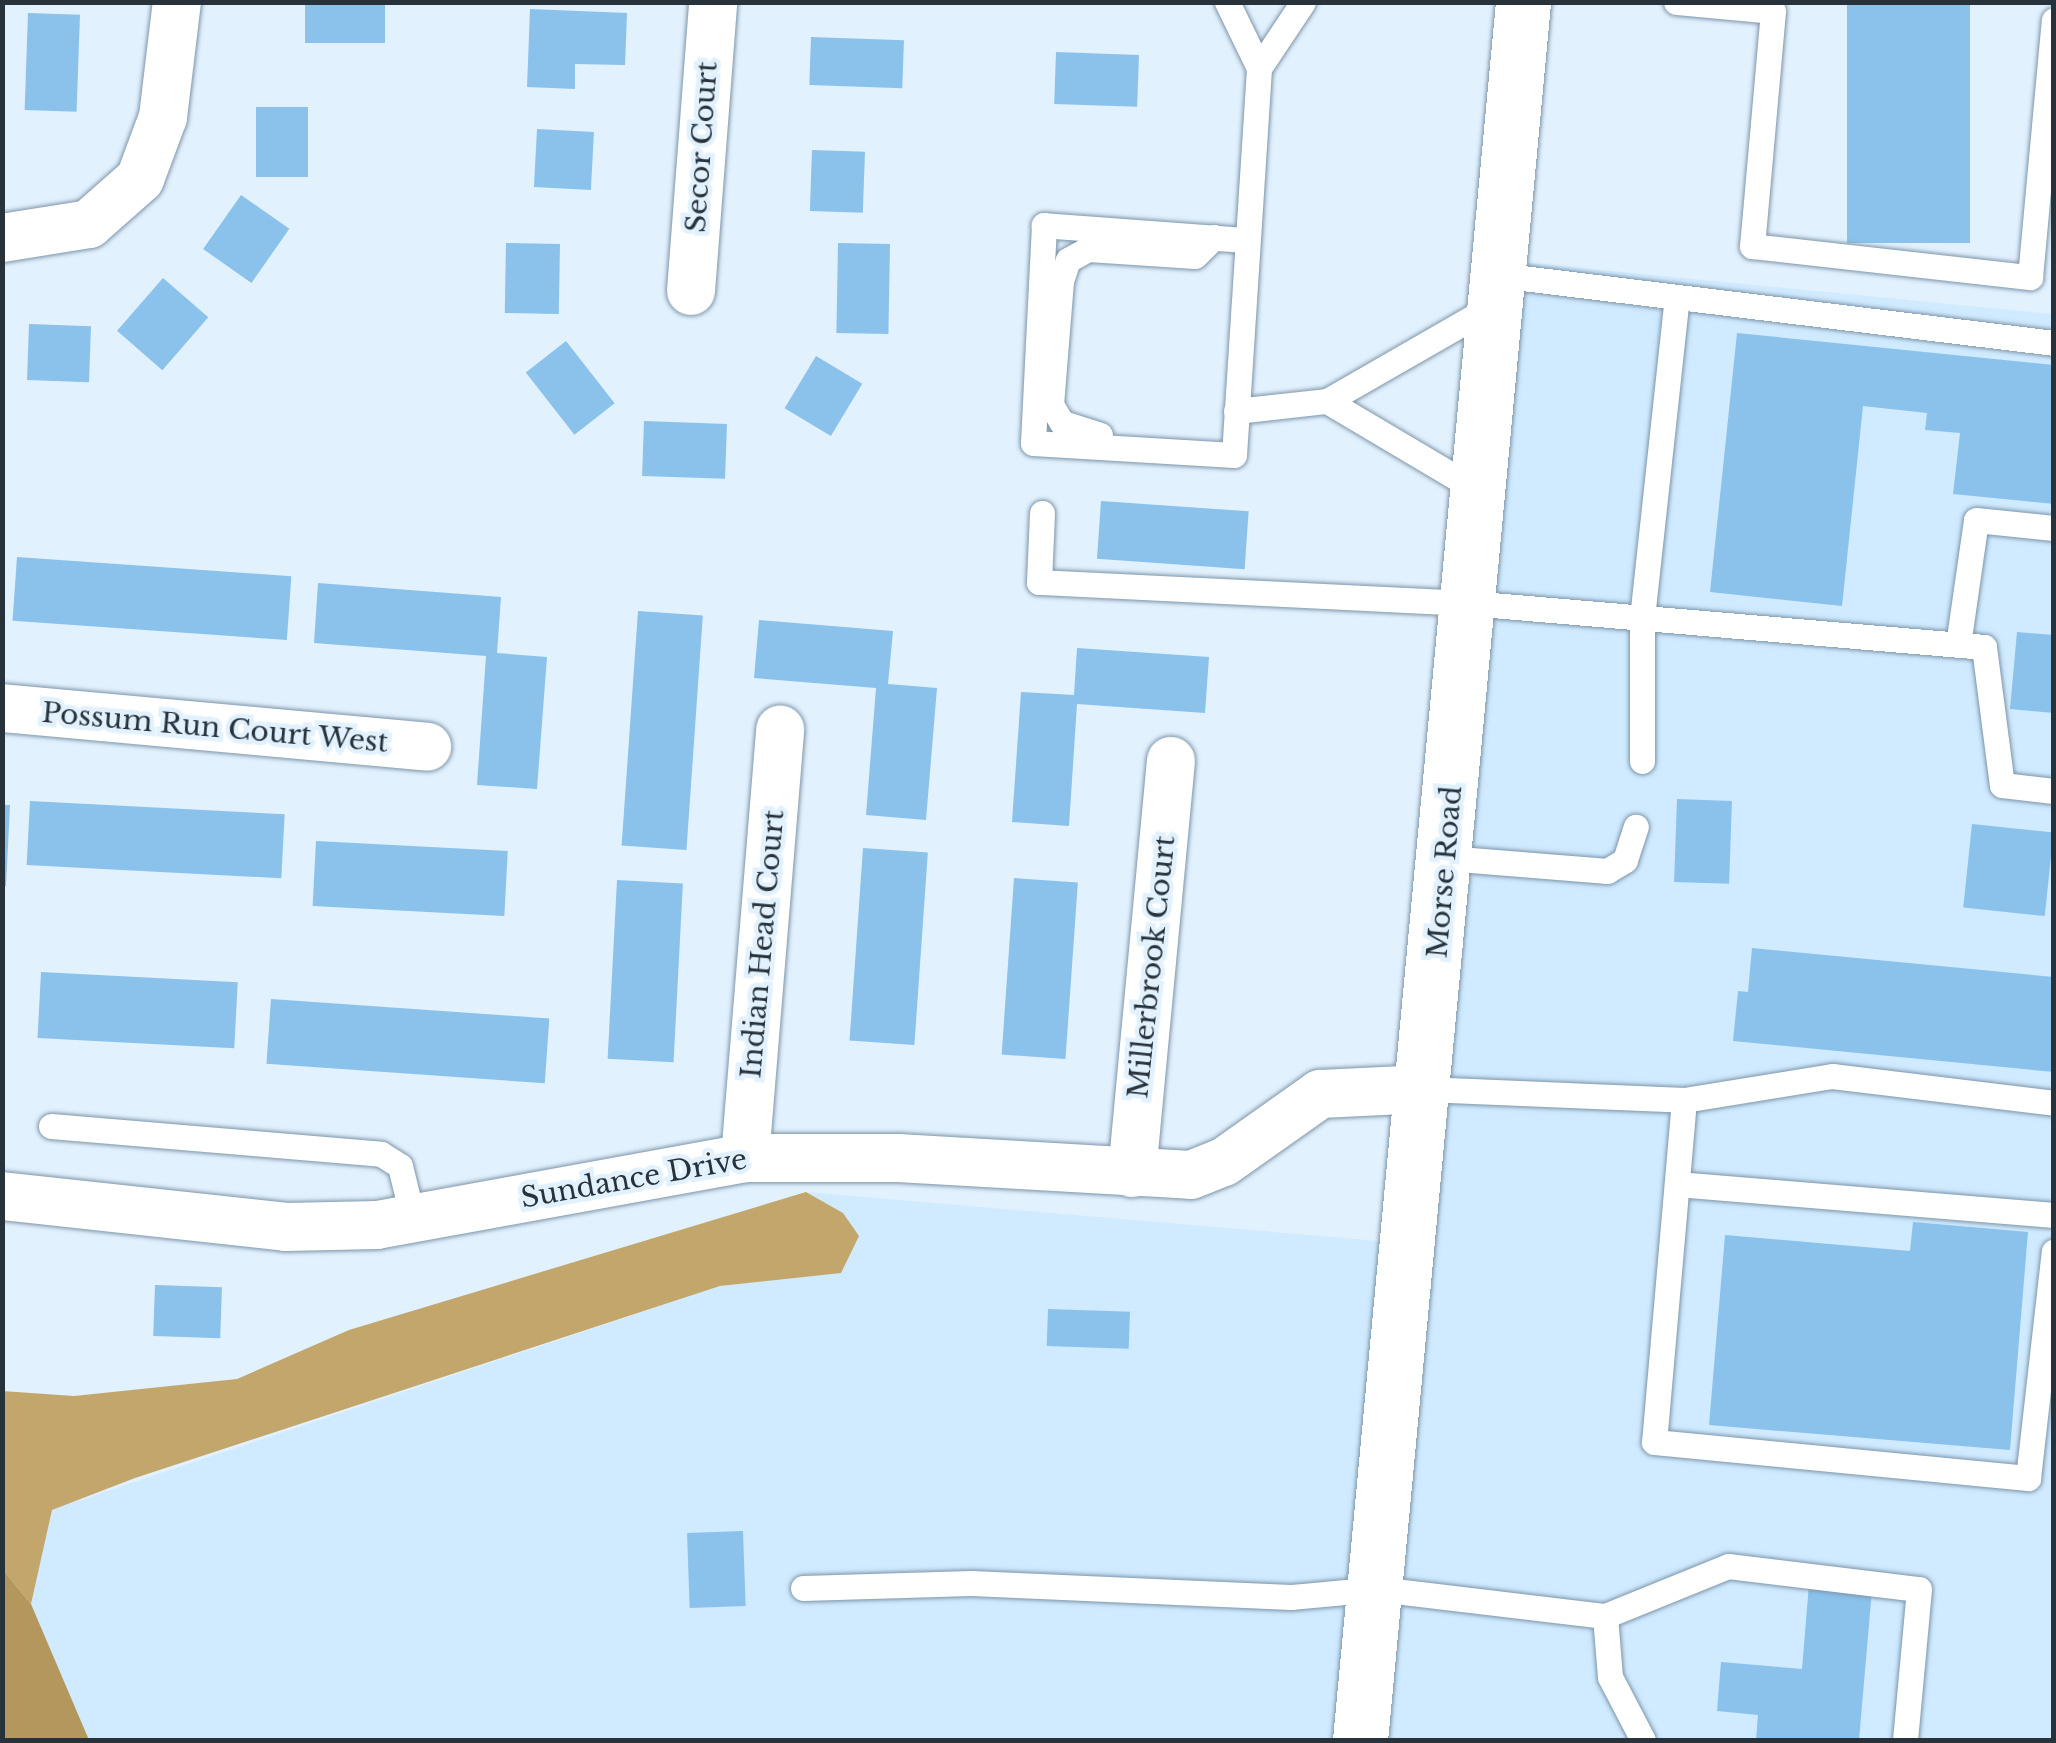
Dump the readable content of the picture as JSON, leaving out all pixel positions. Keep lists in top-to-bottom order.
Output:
{
  "streets": {
    "main road": ["Morse Road"],
    "street": [
      "Secor Court",
      "Possum Run Court West",
      "Indian Head Court",
      "Millerbrook Court",
      "Sundance Drive"
    ]
  },
  "crossings": [
    ["Morse Road", "Sundance Drive"],
    ["Indian Head Court", "Sundance Drive"],
    ["Millerbrook Court", "Sundance Drive"]
  ]
}
